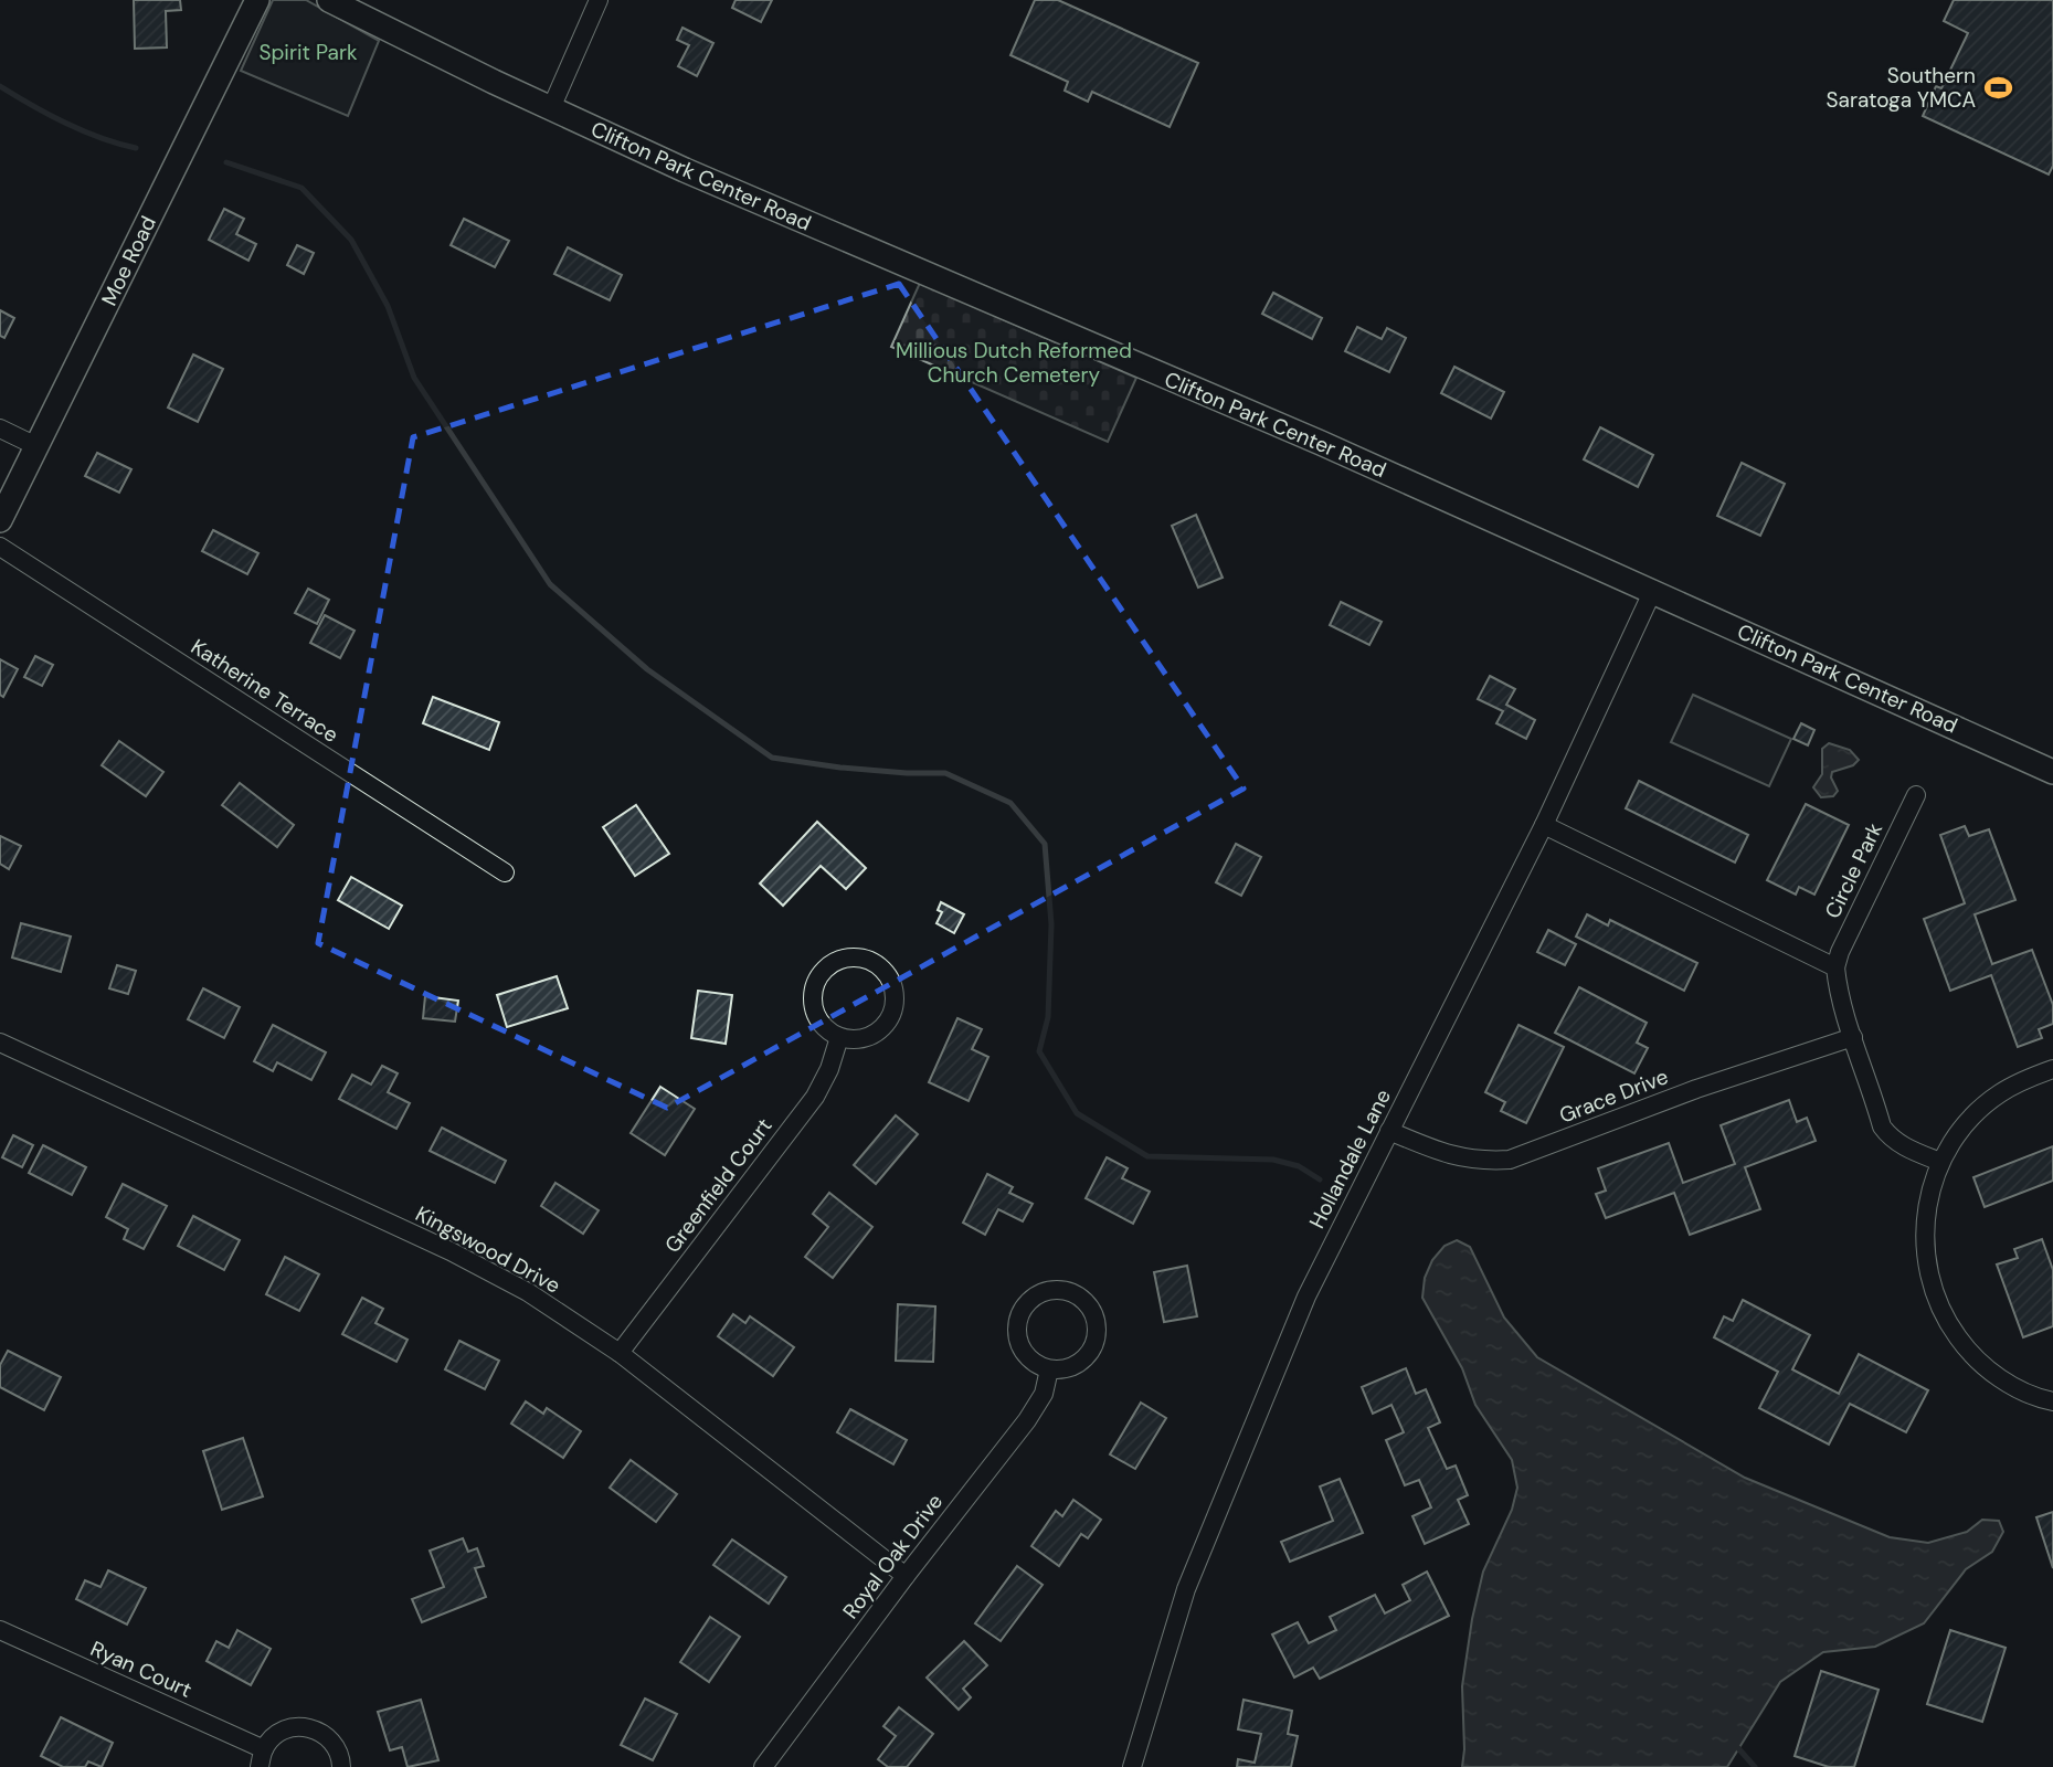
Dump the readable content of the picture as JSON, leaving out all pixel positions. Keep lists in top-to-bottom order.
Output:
{
  "streets": {
    "street": [
      "Clifton Park Center Road",
      "Moe Road",
      "Katherine Terrace",
      "Circle Park",
      "Grace Drive",
      "Hollandale Lane",
      "Greenfield Court",
      "Kingswood Drive",
      "Royal Oak Drive",
      "Ryan Court"
    ]
  },
  "crossings": [
    ["Clifton Park Center Road", "Hollandale Lane"],
    ["Grace Drive", "Hollandale Lane"],
    ["Greenfield Court", "Kingswood Drive"],
    ["Kingswood Drive", "Royal Oak Drive"]
  ],
  "parks": ["Spirit Park", "Millious Dutch Reformed Church Cemetery"],
  "places": {
    "sports": ["Southern Saratoga YMCA"]
  }
}
